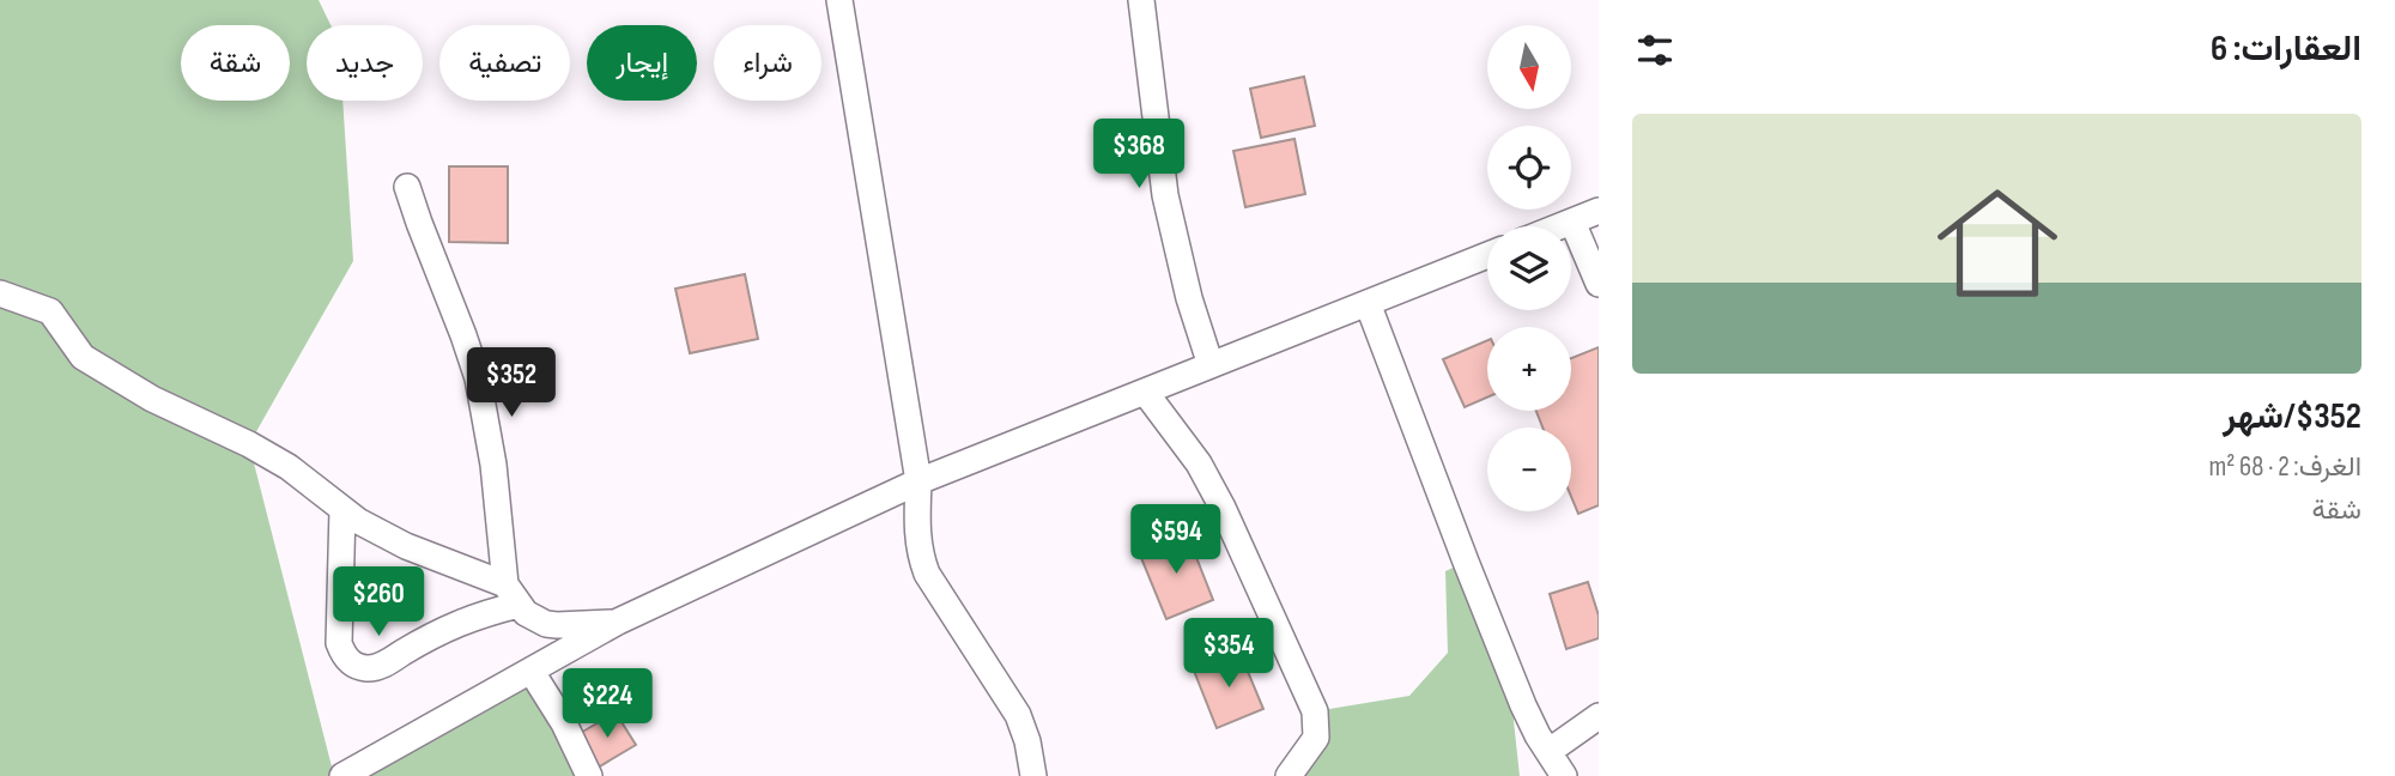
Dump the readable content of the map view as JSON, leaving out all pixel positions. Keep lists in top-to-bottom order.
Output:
{
  "north": "bottom",
  "page": {
    "heading": "العقارات: 6",
    "map_buttons": ["+", "−"],
    "chip": [
      "شراء",
      "إيجار",
      "تصفية",
      "جديد",
      "شقة"
    ],
    "list": [
      {
        "name": "$352/شهر",
        "note": "الغرف: 2 · 68 m² · شقة"
      }
    ],
    "price": [
      "$368",
      "$352",
      "$594",
      "$260",
      "$354",
      "$224"
    ]
  }
}
